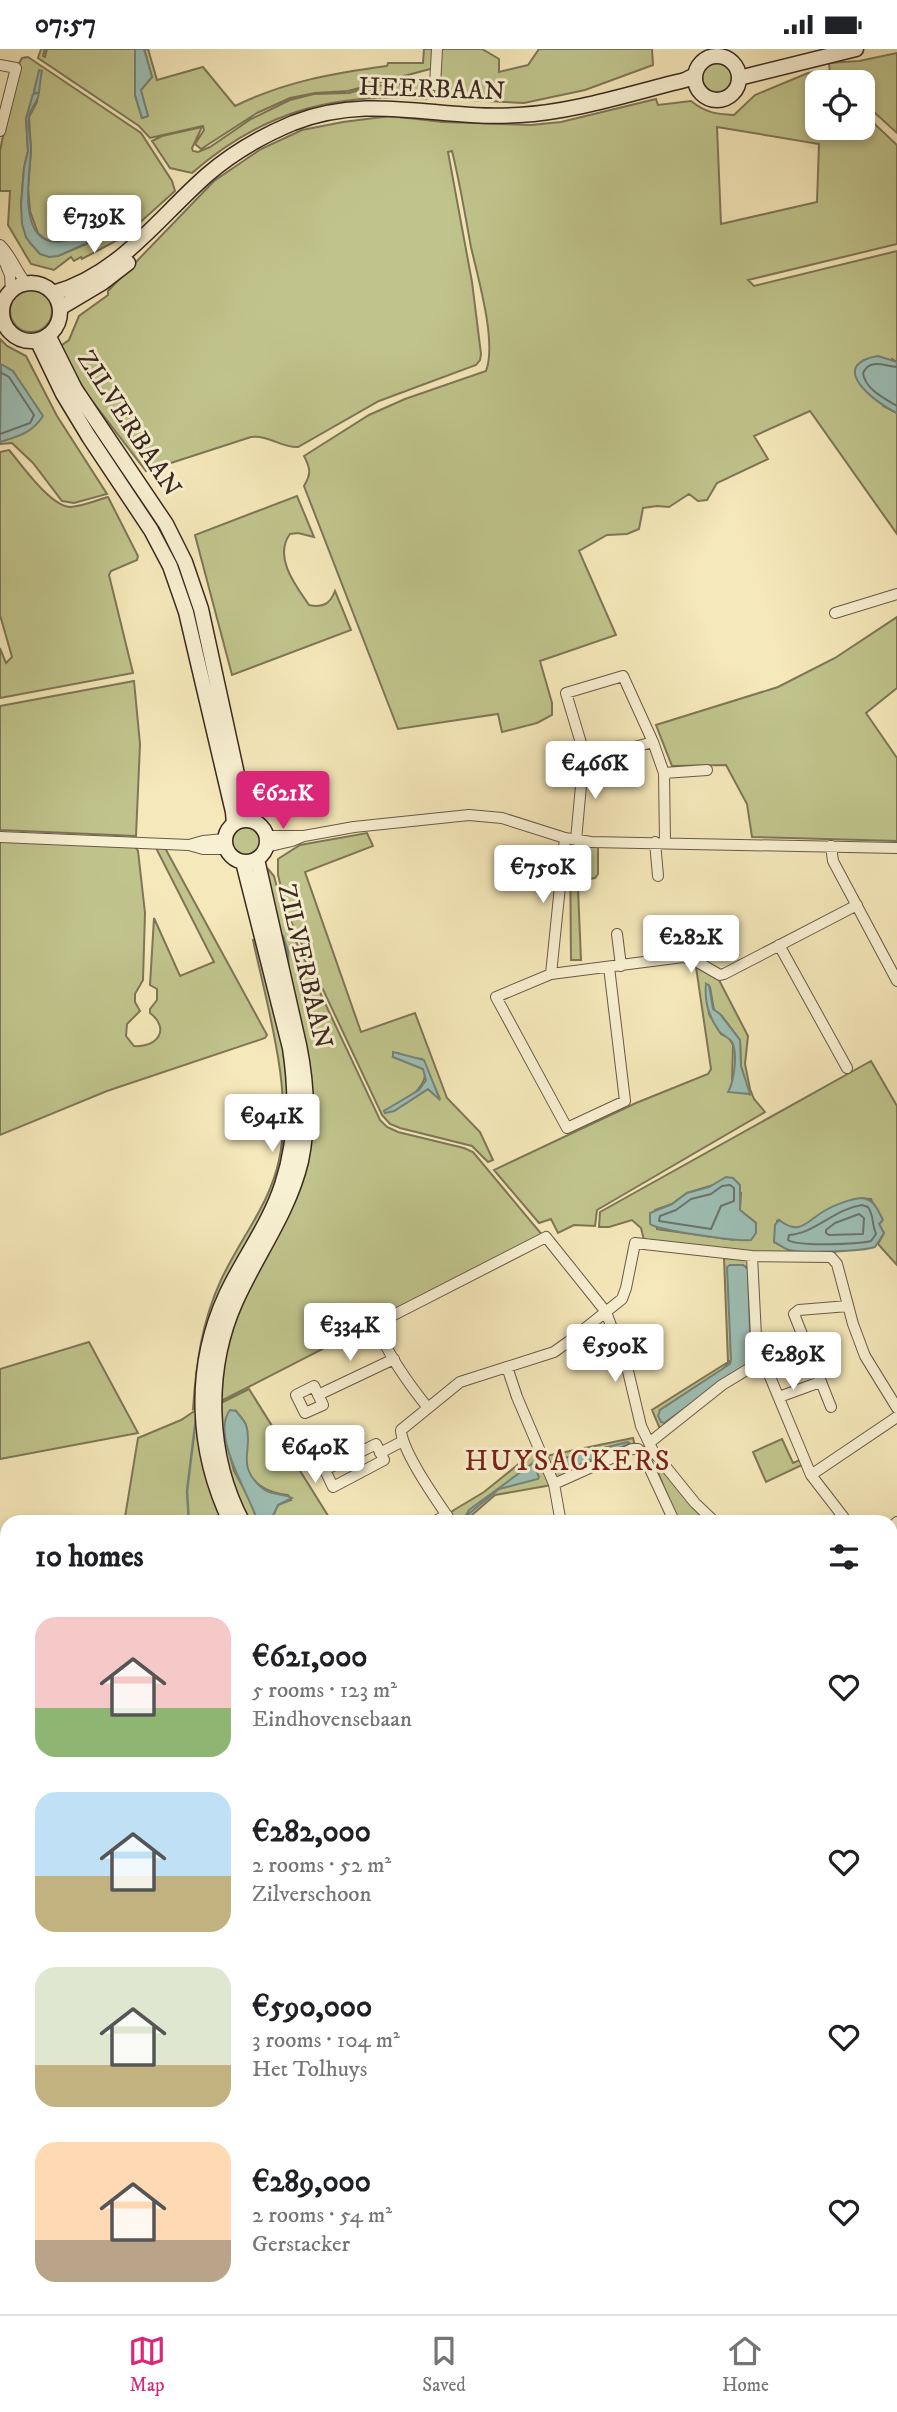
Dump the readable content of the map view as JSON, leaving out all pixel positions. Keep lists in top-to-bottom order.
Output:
{
  "streets": {
    "main road": ["HEERBAAN", "ZILVERBAAN"]
  },
  "crossings": [
    ["HEERBAAN", "ZILVERBAAN"]
  ],
  "districts": ["HUYSACKERS"],
  "page": {
    "status": "07:57",
    "price": [
      "€739K",
      "€466K",
      "€621K",
      "€750K",
      "€282K",
      "€941K",
      "€334K",
      "€590K",
      "€289K",
      "€640K"
    ],
    "heading": "10 homes",
    "list": [
      {
        "name": "€621,000",
        "note": "5 rooms · 123 m² · Eindhovensebaan"
      },
      {
        "name": "€282,000",
        "note": "2 rooms · 52 m² · Zilverschoon"
      },
      {
        "name": "€590,000",
        "note": "3 rooms · 104 m² · Het Tolhuys"
      },
      {
        "name": "€289,000",
        "note": "2 rooms · 54 m² · Gerstacker"
      }
    ],
    "tabs": ["Map", "Saved", "Home"]
  }
}
